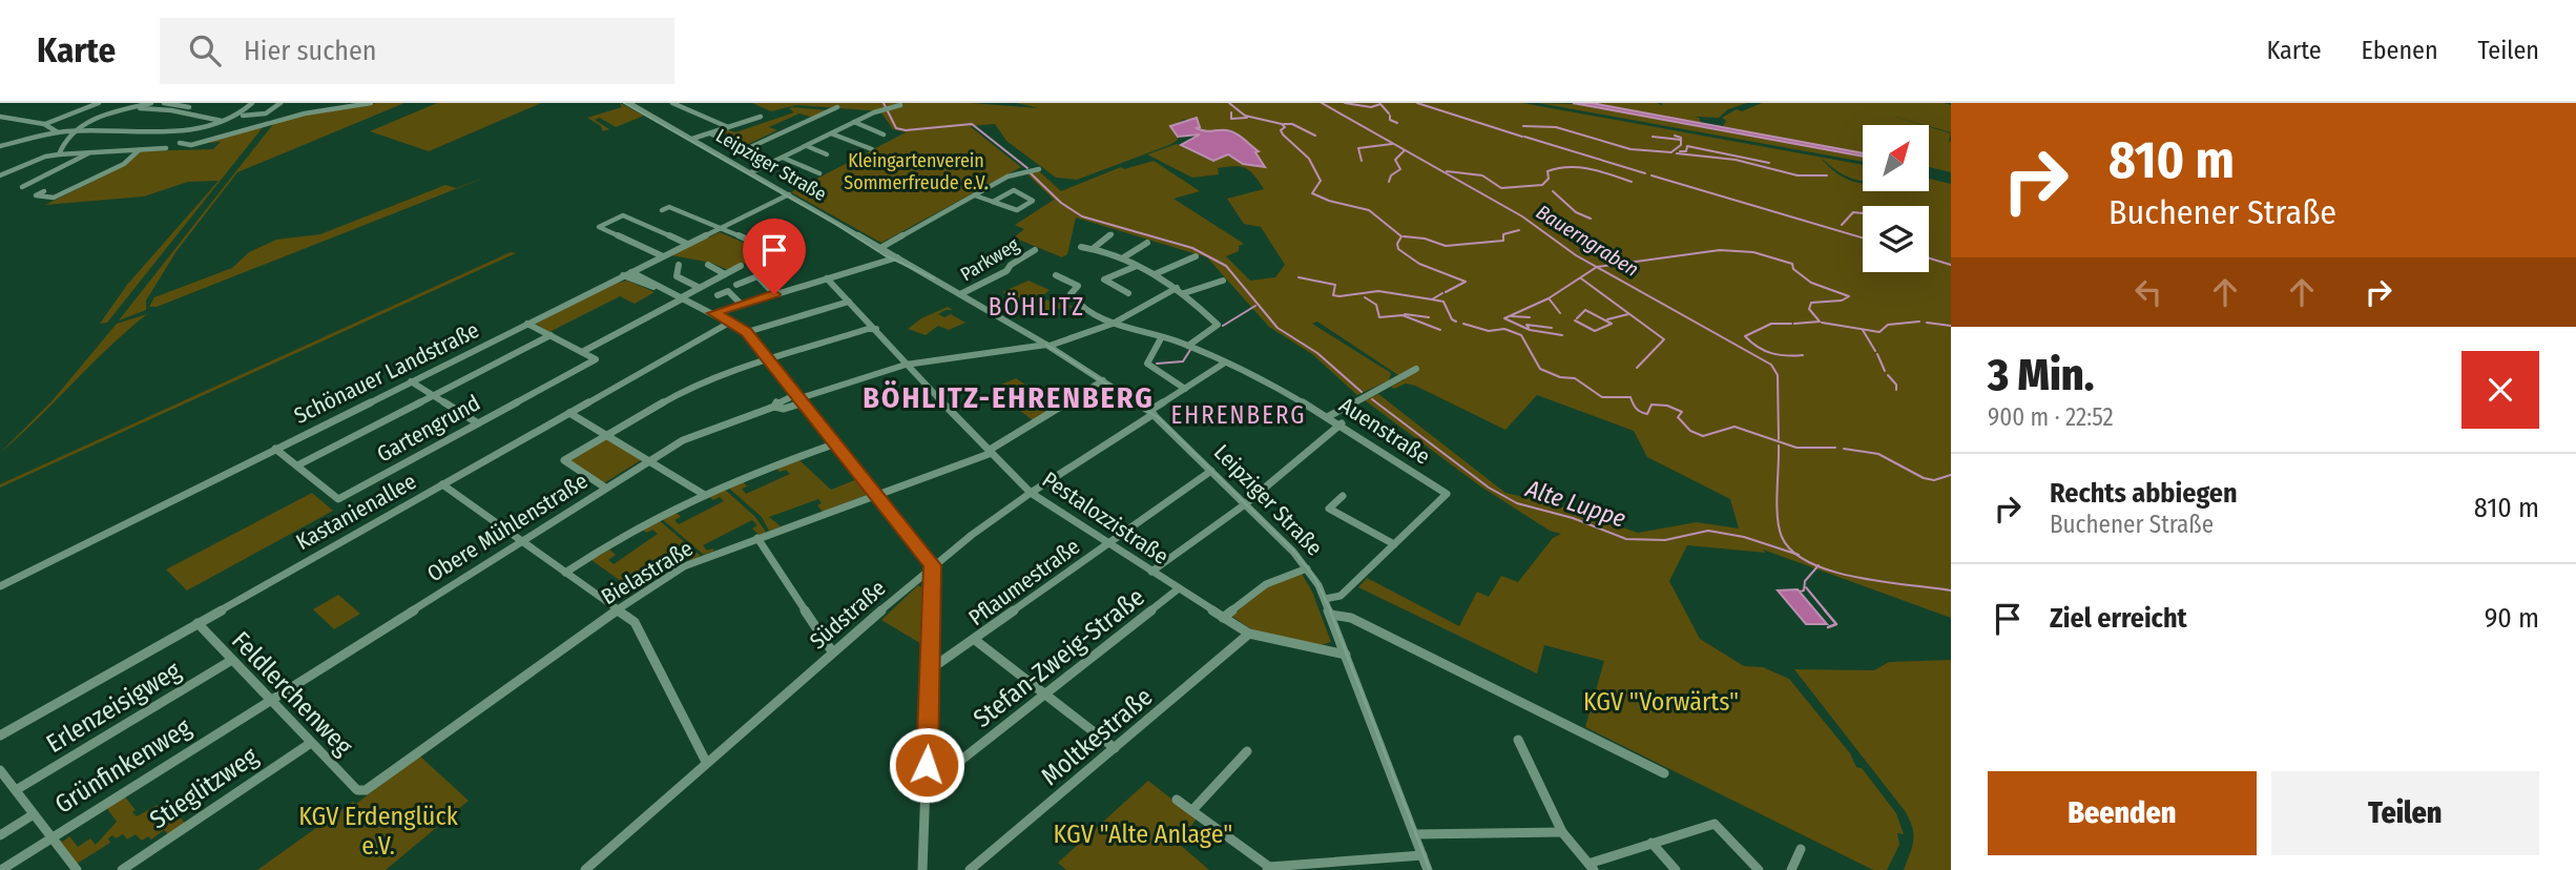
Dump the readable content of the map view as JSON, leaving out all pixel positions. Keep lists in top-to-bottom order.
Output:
{
  "streets": {
    "street": [
      "Leipziger Straße",
      "Parkweg",
      "Schönauer Landstraße",
      "Gartengrund",
      "Auenstraße",
      "Kastanienallee",
      "Pestalozzistraße",
      "Obere Mühlenstraße",
      "Bielastraße",
      "Pflaumestraße",
      "Südstraße",
      "Stefan-Zweig-Straße",
      "Feldlerchenweg",
      "Erlenzeisigweg",
      "Moltkestraße",
      "Grünfinkenweg",
      "Stieglitzweg"
    ]
  },
  "crossings": [
    ["Leipziger Straße", "Parkweg"],
    ["Leipziger Straße", "Schönauer Landstraße"],
    ["Leipziger Straße", "Auenstraße"],
    ["Leipziger Straße", "Pestalozzistraße"],
    ["Leipziger Straße", "Obere Mühlenstraße"],
    ["Leipziger Straße", "Bielastraße"],
    ["Leipziger Straße", "Pflaumestraße"],
    ["Leipziger Straße", "Südstraße"],
    ["Schönauer Landstraße", "Gartengrund"],
    ["Auenstraße", "Obere Mühlenstraße"],
    ["Auenstraße", "Südstraße"],
    ["Kastanienallee", "Feldlerchenweg"],
    ["Pestalozzistraße", "Obere Mühlenstraße"],
    ["Pestalozzistraße", "Bielastraße"],
    ["Pestalozzistraße", "Pflaumestraße"],
    ["Pestalozzistraße", "Südstraße"],
    ["Pestalozzistraße", "Stefan-Zweig-Straße"],
    ["Pestalozzistraße", "Moltkestraße"],
    ["Obere Mühlenstraße", "Feldlerchenweg"],
    ["Obere Mühlenstraße", "Grünfinkenweg"],
    ["Bielastraße", "Feldlerchenweg"],
    ["Feldlerchenweg", "Erlenzeisigweg"],
    ["Feldlerchenweg", "Grünfinkenweg"],
    ["Feldlerchenweg", "Stieglitzweg"]
  ],
  "districts": ["BÖHLITZ", "BÖHLITZ-EHRENBERG", "EHRENBERG"],
  "water": ["Bauerngraben", "Alte Luppe"],
  "parks": [
    "Kleingartenverein Sommerfreude e.V.",
    "KGV \"Vorwärts\"",
    "KGV Erdenglück e.V.",
    "KGV \"Alte Anlage\""
  ],
  "north": "top right",
  "page": {
    "header": "Karte",
    "search": "Hier suchen",
    "nav": ["Karte", "Ebenen", "Teilen"],
    "turn": ["810 m", "Buchener Straße"],
    "heading": ["3 Min.", "900 m · 22:52"],
    "list": [
      {
        "name": "Rechts abbiegen",
        "note": "Buchener Straße",
        "value": "810 m"
      },
      {
        "name": "Ziel erreicht",
        "value": "90 m"
      }
    ],
    "buttons": ["Beenden", "Teilen"]
  }
}
